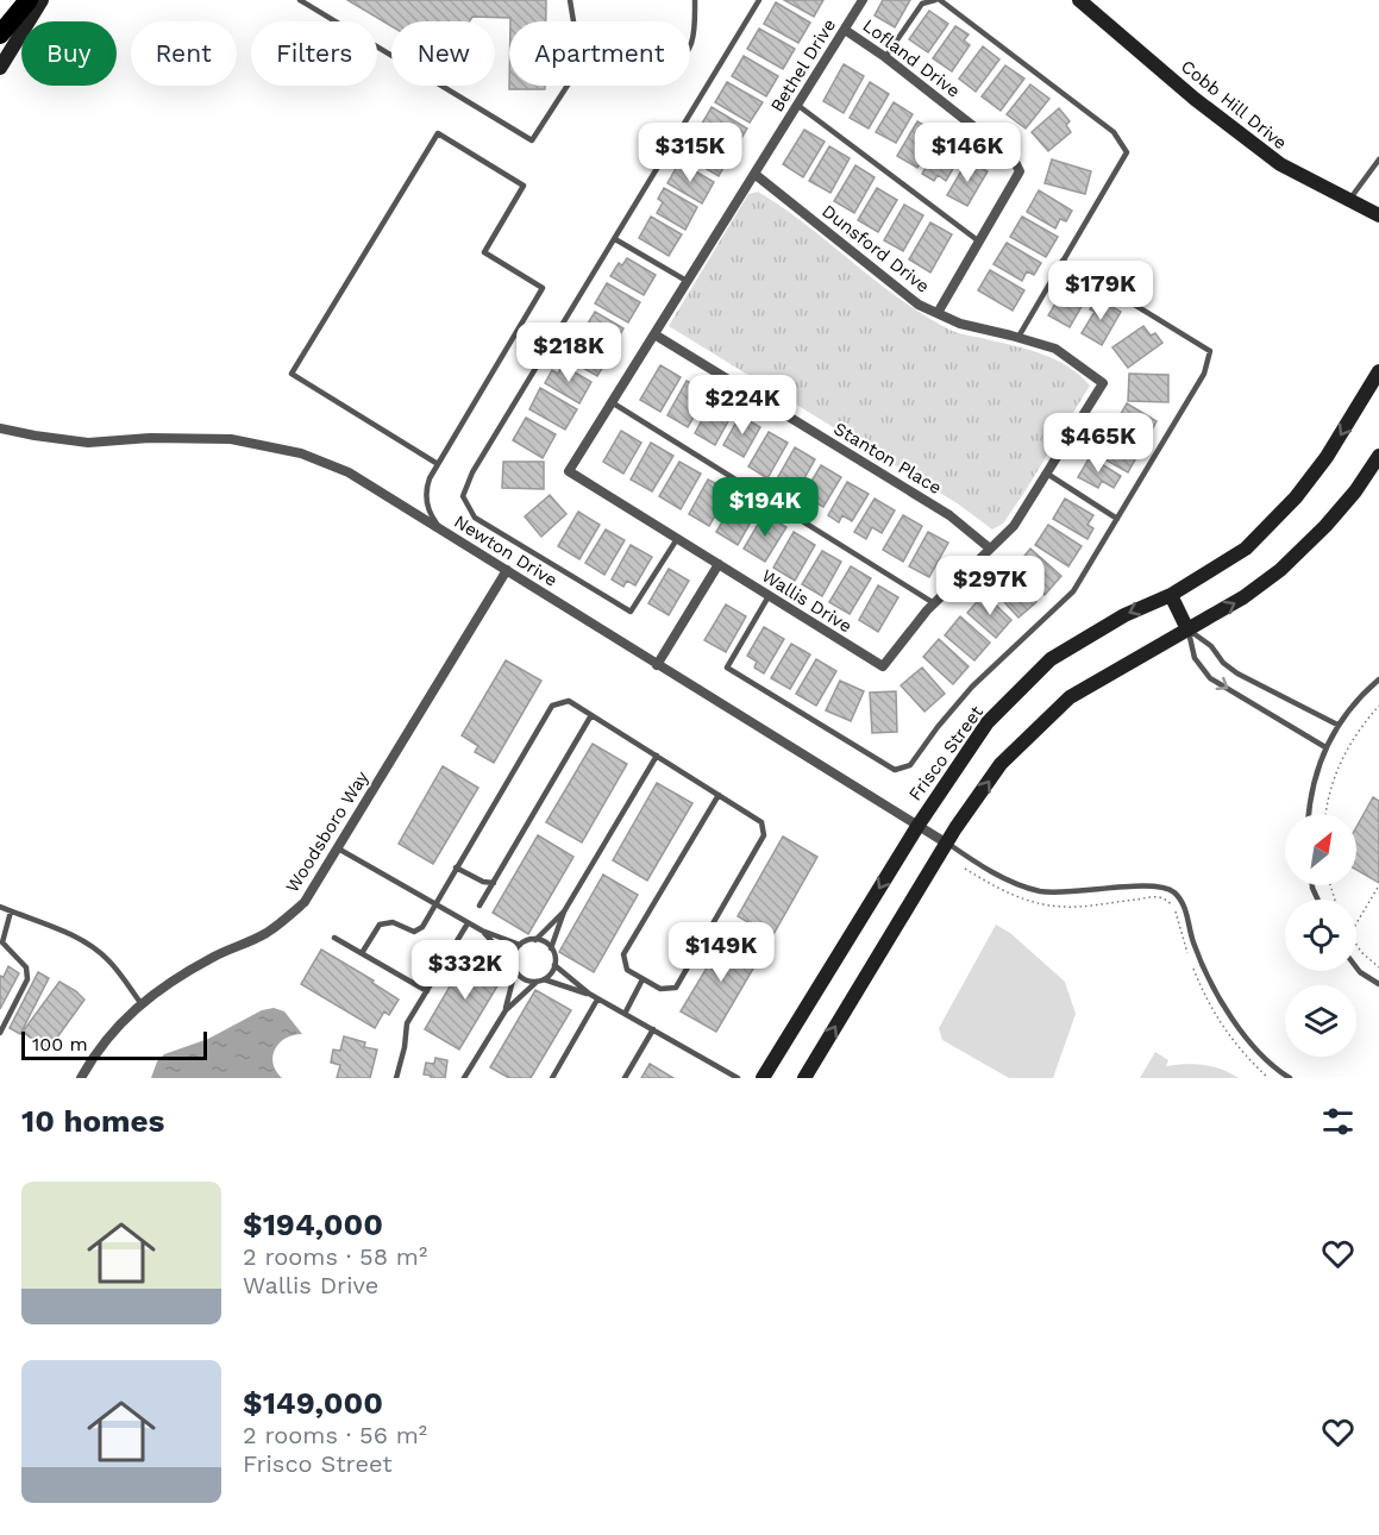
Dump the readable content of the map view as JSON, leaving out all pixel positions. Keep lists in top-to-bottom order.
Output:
{
  "streets": {
    "street": [
      "Lofland Drive",
      "Bethel Drive",
      "Cobb Hill Drive",
      "Dunsford Drive",
      "Stanton Place",
      "Newton Drive",
      "Wallis Drive",
      "Frisco Street",
      "Woodsboro Way"
    ]
  },
  "crossings": [
    ["Lofland Drive", "Bethel Drive"],
    ["Bethel Drive", "Dunsford Drive"],
    ["Bethel Drive", "Stanton Place"],
    ["Bethel Drive", "Wallis Drive"],
    ["Newton Drive", "Frisco Street"],
    ["Newton Drive", "Woodsboro Way"]
  ],
  "scale_bar": "100 m",
  "north": "top right",
  "page": {
    "chip": [
      "Buy",
      "Rent",
      "Filters",
      "New",
      "Apartment"
    ],
    "price": [
      "$315K",
      "$146K",
      "$179K",
      "$218K",
      "$224K",
      "$465K",
      "$194K",
      "$297K",
      "$149K",
      "$332K"
    ],
    "scale": "100 m",
    "heading": "10 homes",
    "list": [
      {
        "name": "$194,000",
        "note": "2 rooms · 58 m² · Wallis Drive"
      },
      {
        "name": "$149,000",
        "note": "2 rooms · 56 m² · Frisco Street"
      }
    ]
  }
}
